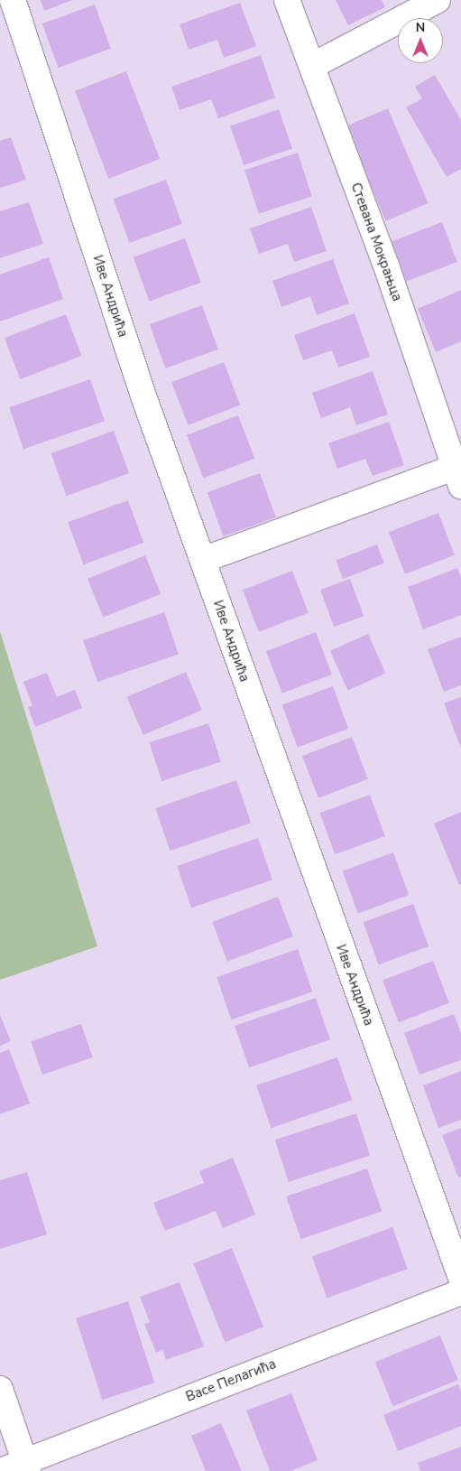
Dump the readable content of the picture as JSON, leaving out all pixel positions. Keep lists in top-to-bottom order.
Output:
{
  "streets": {
    "street": ["Стевана Мокрањца", "Иве Андрића", "Васе Пелагића"]
  },
  "north": "top"
}
